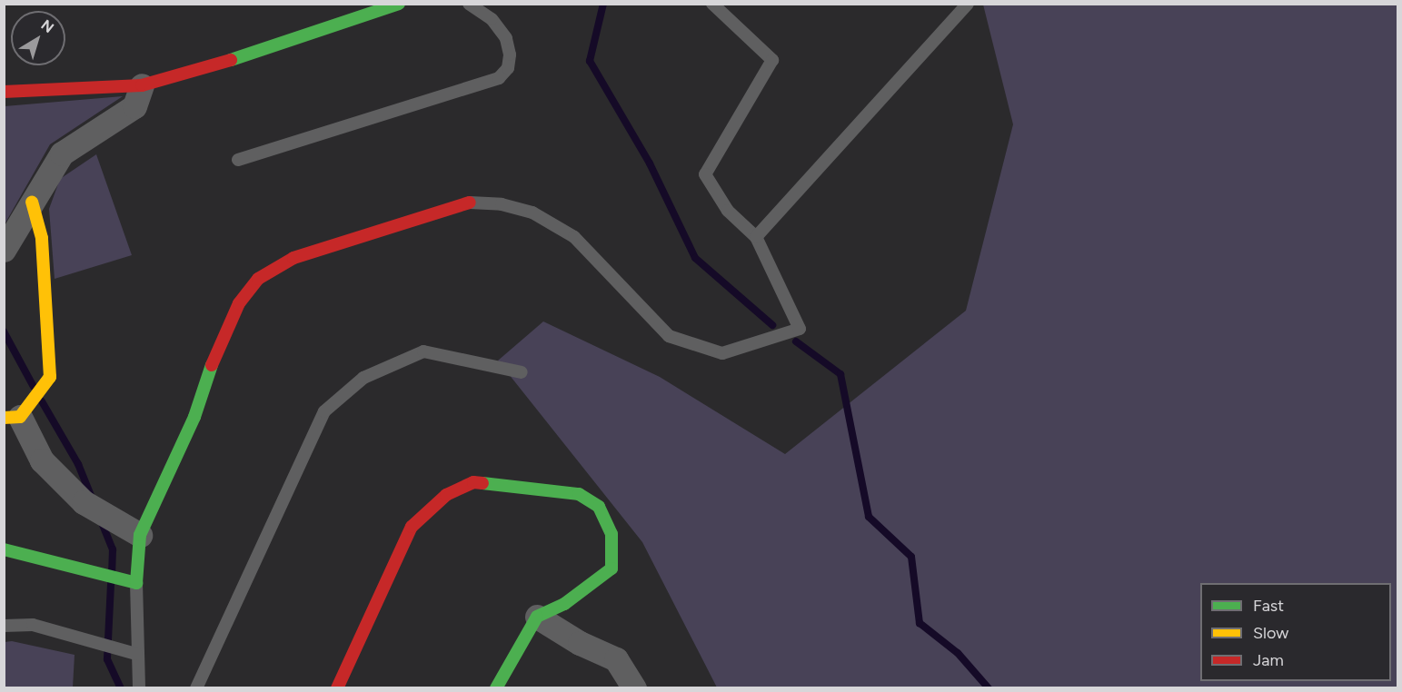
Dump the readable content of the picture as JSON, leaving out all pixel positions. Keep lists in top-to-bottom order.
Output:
{
  "legend": ["Fast", "Slow", "Jam"],
  "north": "top right"
}
